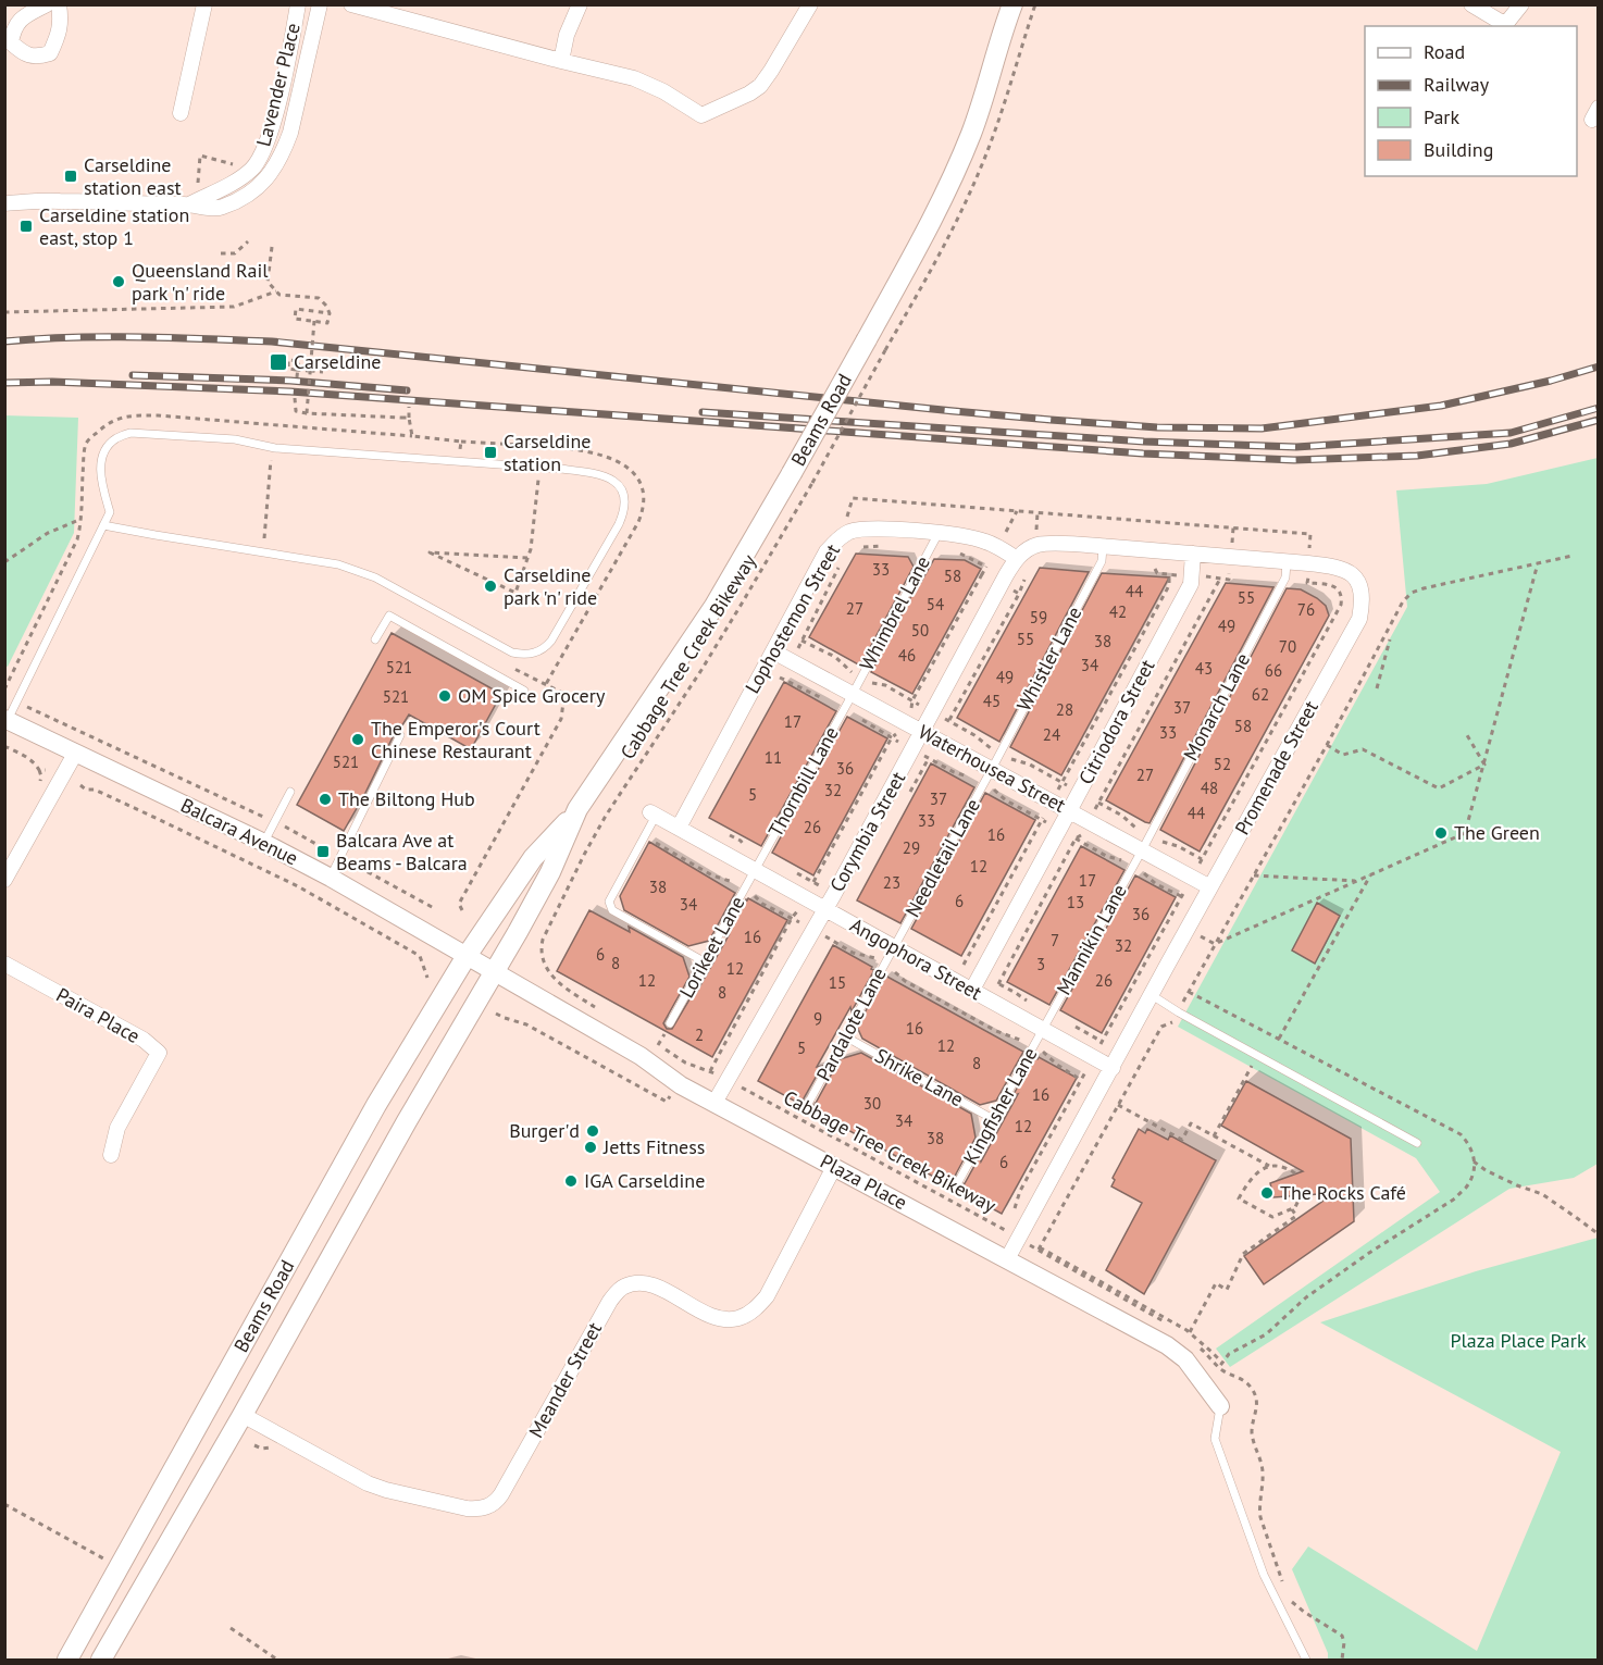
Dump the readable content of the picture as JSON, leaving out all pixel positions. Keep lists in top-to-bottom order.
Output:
{
  "streets": {
    "main road": ["Beams Road"],
    "street": [
      "Lavender Place",
      "Lophostemon Street",
      "Citriodora Street",
      "Promenade Street",
      "Waterhousea Street",
      "Balcara Avenue",
      "Corymbia Street",
      "Angophora Street",
      "Paira Place",
      "Plaza Place",
      "Meander Street"
    ],
    "lane": [
      "Whimbrel Lane",
      "Whistler Lane",
      "Monarch Lane",
      "Thornbill Lane",
      "Needletail Lane",
      "Mannikin Lane",
      "Lorikeet Lane",
      "Pardalote Lane",
      "Shrike Lane",
      "Kingfisher Lane"
    ],
    "path": ["Cabbage Tree Creek Bikeway"]
  },
  "crossings": [
    ["Beams Road", "Balcara Avenue"],
    ["Beams Road", "Plaza Place"],
    ["Beams Road", "Meander Street"],
    ["Whimbrel Lane", "Lophostemon Street"],
    ["Whimbrel Lane", "Waterhousea Street"],
    ["Whimbrel Lane", "Thornbill Lane"],
    ["Lophostemon Street", "Promenade Street"],
    ["Lophostemon Street", "Waterhousea Street"],
    ["Lophostemon Street", "Corymbia Street"],
    ["Lophostemon Street", "Angophora Street"],
    ["Cabbage Tree Creek Bikeway", "Corymbia Street"],
    ["Whistler Lane", "Promenade Street"],
    ["Whistler Lane", "Waterhousea Street"],
    ["Whistler Lane", "Needletail Lane"],
    ["Monarch Lane", "Promenade Street"],
    ["Monarch Lane", "Waterhousea Street"],
    ["Monarch Lane", "Mannikin Lane"],
    ["Citriodora Street", "Promenade Street"],
    ["Citriodora Street", "Waterhousea Street"],
    ["Citriodora Street", "Angophora Street"],
    ["Promenade Street", "Waterhousea Street"],
    ["Promenade Street", "Corymbia Street"],
    ["Promenade Street", "Angophora Street"],
    ["Promenade Street", "Plaza Place"],
    ["Waterhousea Street", "Thornbill Lane"],
    ["Waterhousea Street", "Corymbia Street"],
    ["Waterhousea Street", "Needletail Lane"],
    ["Waterhousea Street", "Mannikin Lane"],
    ["Thornbill Lane", "Lorikeet Lane"],
    ["Thornbill Lane", "Angophora Street"],
    ["Corymbia Street", "Angophora Street"],
    ["Corymbia Street", "Plaza Place"],
    ["Needletail Lane", "Angophora Street"],
    ["Needletail Lane", "Pardalote Lane"],
    ["Mannikin Lane", "Angophora Street"],
    ["Mannikin Lane", "Kingfisher Lane"],
    ["Lorikeet Lane", "Angophora Street"],
    ["Angophora Street", "Pardalote Lane"],
    ["Angophora Street", "Kingfisher Lane"],
    ["Pardalote Lane", "Shrike Lane"],
    ["Shrike Lane", "Kingfisher Lane"],
    ["Plaza Place", "Meander Street"]
  ],
  "parks": ["Plaza Place Park"],
  "places": {
    "transit": [
      "Carseldine station east",
      "Carseldine station east, stop 1",
      "Carseldine",
      "Carseldine station",
      "Balcara Ave at Beams - Balcara"
    ],
    "other": [
      "Queensland Rail park 'n' ride",
      "Carseldine park 'n' ride",
      "OM Spice Grocery",
      "The Emperor's Court Chinese Restaurant",
      "The Biltong Hub",
      "The Green",
      "Burger'd",
      "Jetts Fitness",
      "IGA Carseldine",
      "The Rocks Café"
    ]
  },
  "house_numbers": [
    "33",
    "58",
    "44",
    "55",
    "54",
    "27",
    "76",
    "42",
    "59",
    "49",
    "50",
    "55",
    "38",
    "70",
    "46",
    "34",
    "521",
    "43",
    "66",
    "49",
    "62",
    "521",
    "45",
    "37",
    "28",
    "17",
    "58",
    "33",
    "24",
    "11",
    "521",
    "52",
    "36",
    "27",
    "48",
    "32",
    "5",
    "37",
    "44",
    "33",
    "26",
    "16",
    "29",
    "12",
    "17",
    "23",
    "38",
    "6",
    "13",
    "34",
    "36",
    "16",
    "7",
    "32",
    "6",
    "8",
    "3",
    "12",
    "12",
    "26",
    "15",
    "8",
    "9",
    "16",
    "2",
    "12",
    "5",
    "8",
    "16",
    "30",
    "34",
    "12",
    "38",
    "6"
  ],
  "legend": [
    "Road",
    "Railway",
    "Park",
    "Building"
  ]
}
